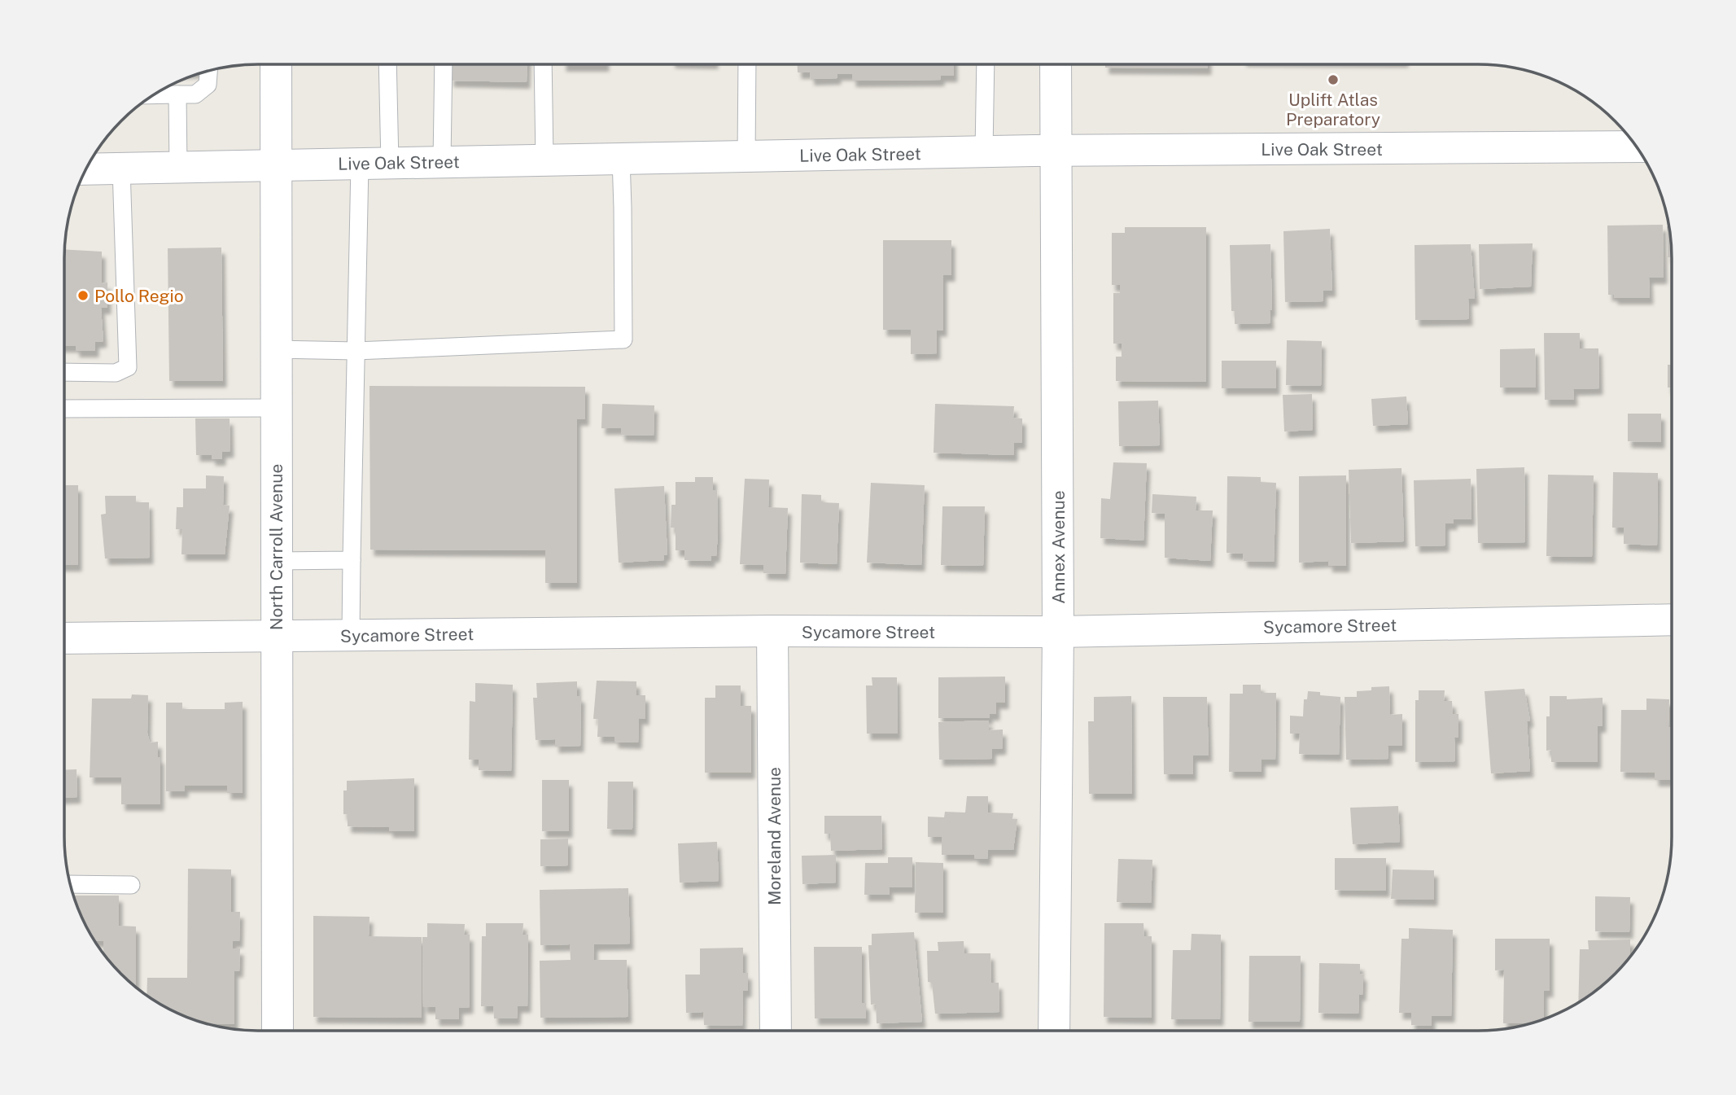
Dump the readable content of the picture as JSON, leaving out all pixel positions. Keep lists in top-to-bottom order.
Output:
{
  "streets": {
    "street": [
      "Live Oak Street",
      "North Carroll Avenue",
      "Annex Avenue",
      "Sycamore Street",
      "Moreland Avenue"
    ]
  },
  "crossings": [
    ["Live Oak Street", "North Carroll Avenue"],
    ["Live Oak Street", "Annex Avenue"],
    ["North Carroll Avenue", "Sycamore Street"],
    ["Annex Avenue", "Sycamore Street"],
    ["Sycamore Street", "Moreland Avenue"]
  ],
  "places": ["Uplift Atlas Preparatory", "Pollo Regio"]
}
